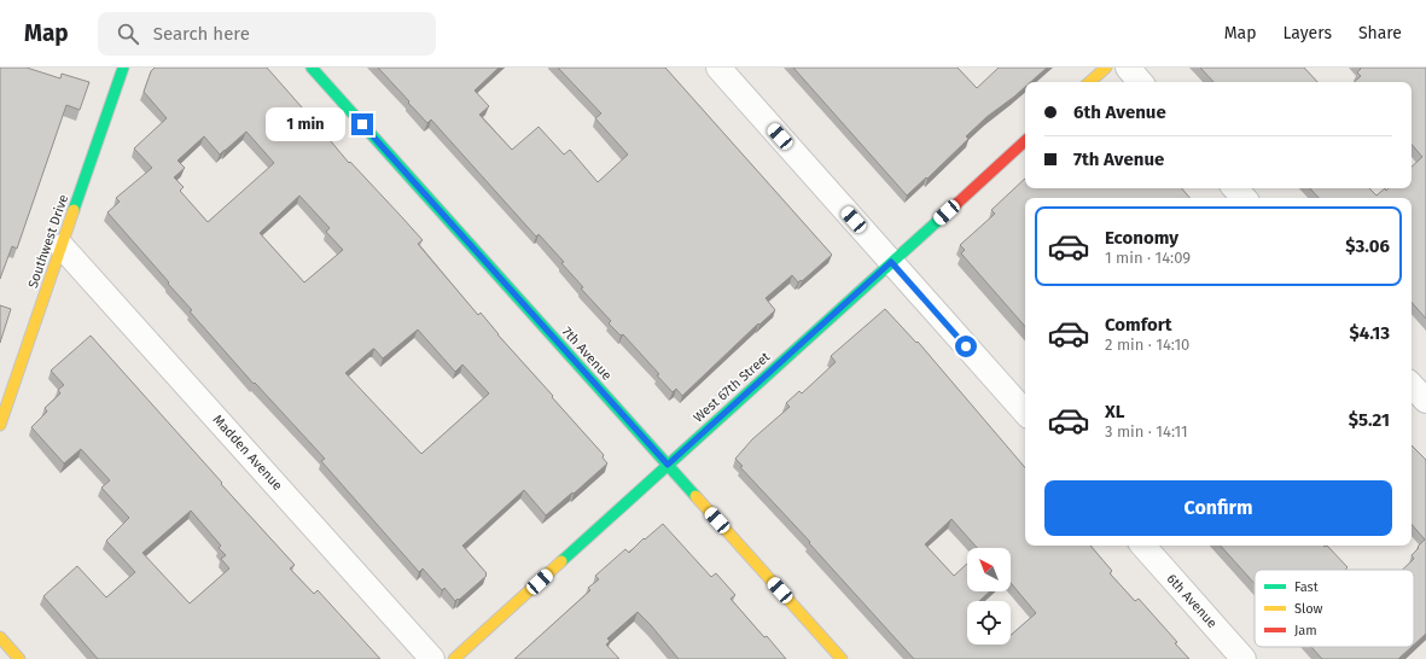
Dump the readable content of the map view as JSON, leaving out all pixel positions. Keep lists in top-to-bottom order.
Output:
{
  "streets": {
    "street": [
      "Southwest Drive",
      "7th Avenue",
      "West 67th Street",
      "Madden Avenue",
      "6th Avenue"
    ]
  },
  "crossings": [
    ["Southwest Drive", "Madden Avenue"],
    ["7th Avenue", "West 67th Street"]
  ],
  "legend": ["Fast", "Slow", "Jam"],
  "north": "top left",
  "page": {
    "header": "Map",
    "search": "Search here",
    "nav": ["Map", "Layers", "Share"],
    "banner": ["6th Avenue", "7th Avenue"],
    "bubble": "1 min",
    "list": [
      {
        "name": "Economy",
        "note": "1 min · 14:09",
        "value": "$3.06"
      },
      {
        "name": "Comfort",
        "note": "2 min · 14:10",
        "value": "$4.13"
      },
      {
        "name": "XL",
        "note": "3 min · 14:11",
        "value": "$5.21"
      }
    ],
    "buttons": "Confirm"
  }
}
